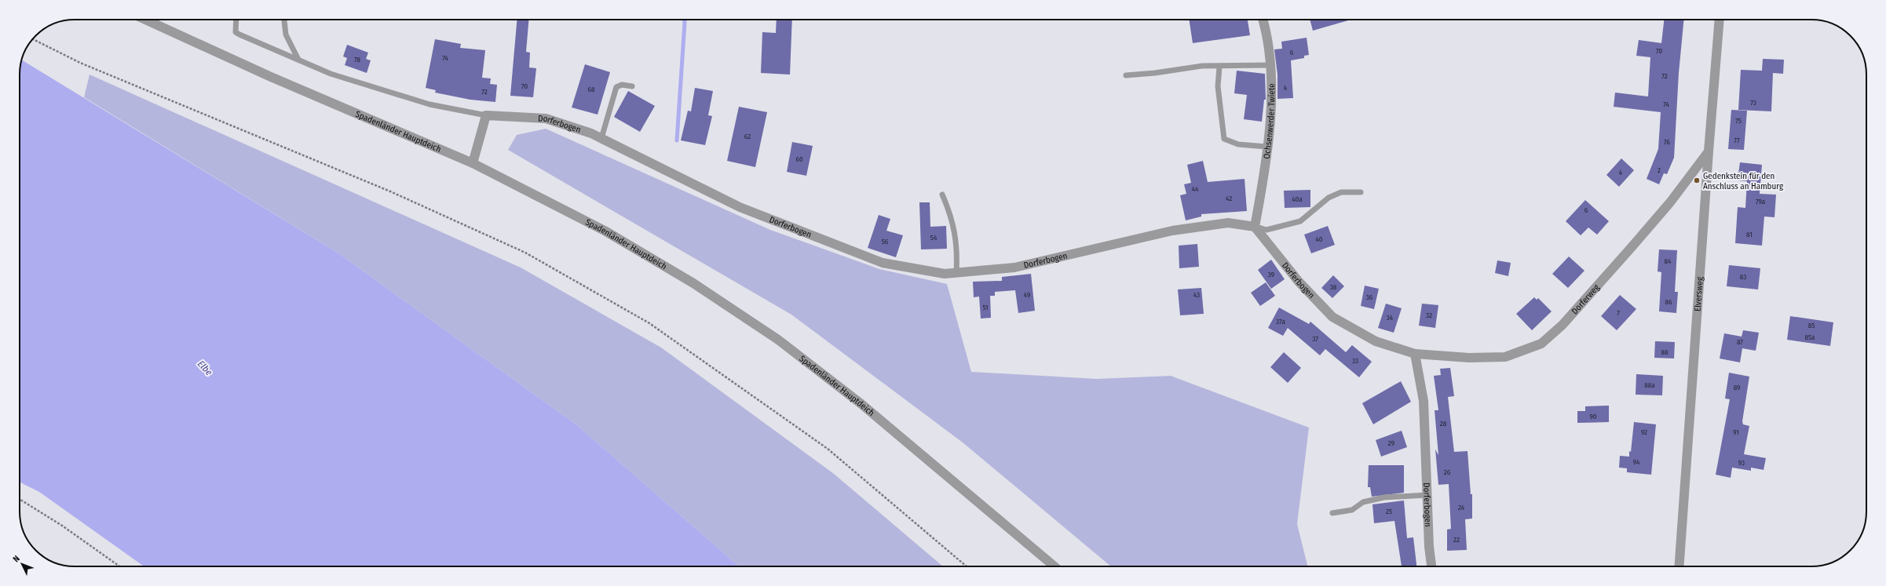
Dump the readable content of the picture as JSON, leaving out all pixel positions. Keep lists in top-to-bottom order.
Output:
{
  "streets": {
    "street": [
      "Ochsenwerder Twiete",
      "Dorferbogen",
      "Spadenländer Hauptdeich",
      "Elversweg",
      "Dorferweg"
    ]
  },
  "crossings": [
    ["Ochsenwerder Twiete", "Dorferbogen"],
    ["Dorferbogen", "Dorferweg"],
    ["Elversweg", "Dorferweg"]
  ],
  "water": ["Elbe"],
  "places": ["Gedenkstein für den Anschluss an Hamburg"],
  "house_numbers": [
    "70",
    "6",
    "74",
    "78",
    "72",
    "70",
    "4",
    "68",
    "72",
    "73",
    "74",
    "75",
    "62",
    "77",
    "76",
    "60",
    "2",
    "4",
    "44",
    "42",
    "40a",
    "79a",
    "6",
    "81",
    "54",
    "40",
    "56",
    "84",
    "39",
    "83",
    "38",
    "49",
    "43",
    "36",
    "86",
    "51",
    "7",
    "32",
    "34",
    "37a",
    "85",
    "85a",
    "37",
    "87",
    "88",
    "33",
    "88a",
    "89",
    "90",
    "28",
    "92",
    "91",
    "29",
    "94",
    "93",
    "26",
    "24",
    "25",
    "22"
  ],
  "north": "top left"
}
